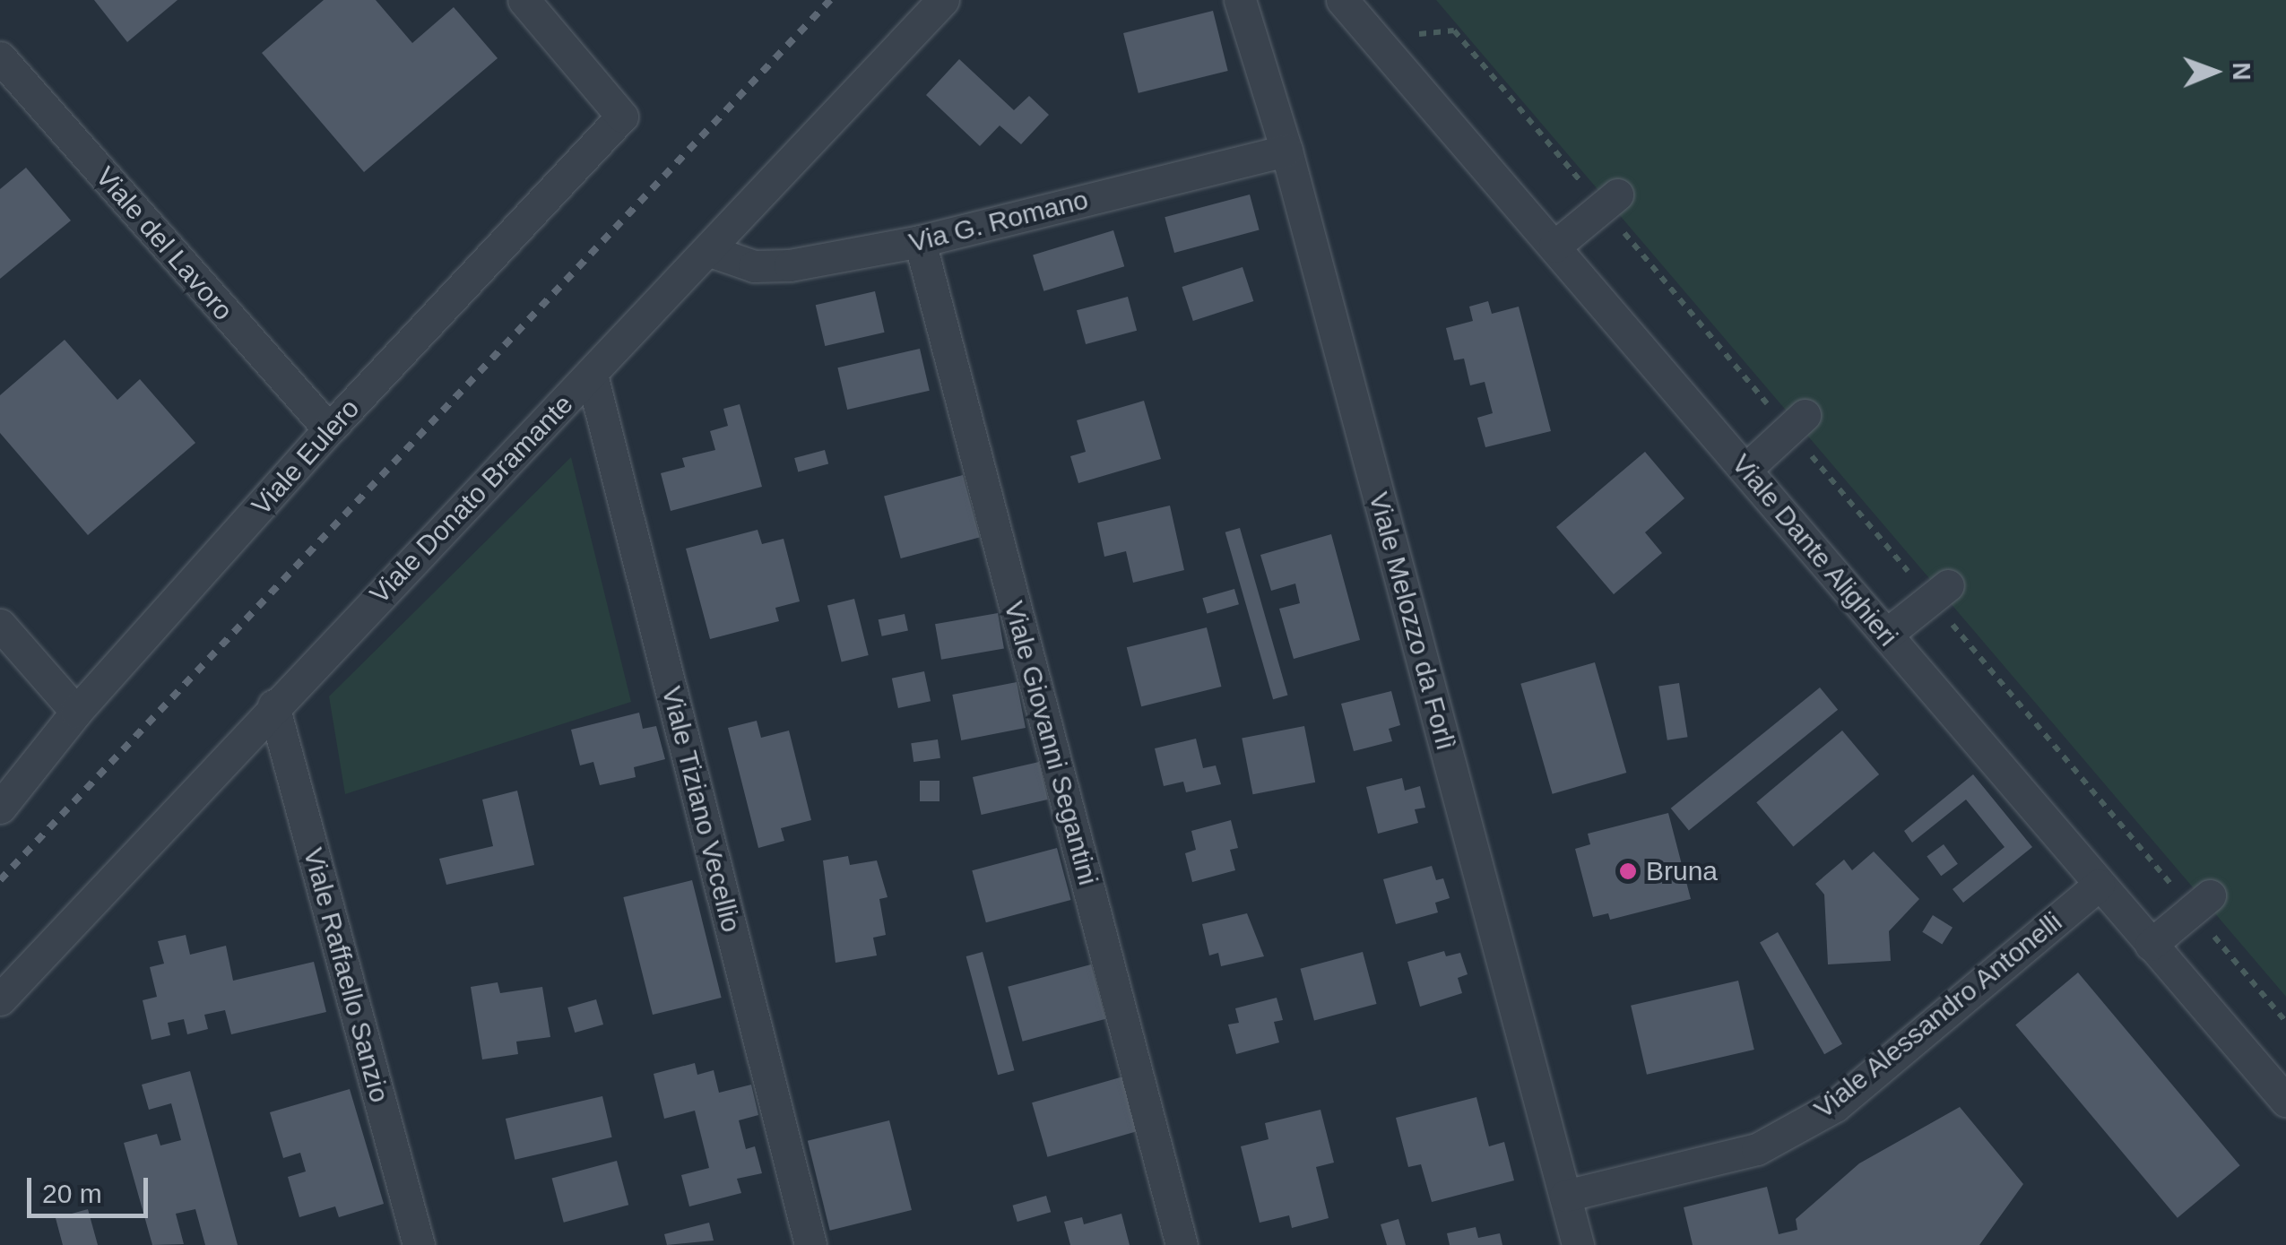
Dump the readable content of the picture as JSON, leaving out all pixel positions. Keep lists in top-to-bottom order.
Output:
{
  "streets": {
    "street": [
      "Via G. Romano",
      "Viale del Lavoro",
      "Viale Eulero",
      "Viale Donato Bramante",
      "Viale Dante Alighieri",
      "Viale Melozzo da Forlì",
      "Viale Giovanni Segantini",
      "Viale Tiziano Vecellio",
      "Viale Raffaello Sanzio",
      "Viale Alessandro Antonelli"
    ]
  },
  "crossings": [
    ["Via G. Romano", "Viale Donato Bramante"],
    ["Via G. Romano", "Viale Melozzo da Forlì"],
    ["Via G. Romano", "Viale Giovanni Segantini"],
    ["Viale del Lavoro", "Viale Eulero"],
    ["Viale Donato Bramante", "Viale Tiziano Vecellio"],
    ["Viale Donato Bramante", "Viale Raffaello Sanzio"],
    ["Viale Dante Alighieri", "Viale Alessandro Antonelli"],
    ["Viale Melozzo da Forlì", "Viale Alessandro Antonelli"]
  ],
  "places": ["Bruna"],
  "scale_bar": "20 m",
  "north": "right"
}
